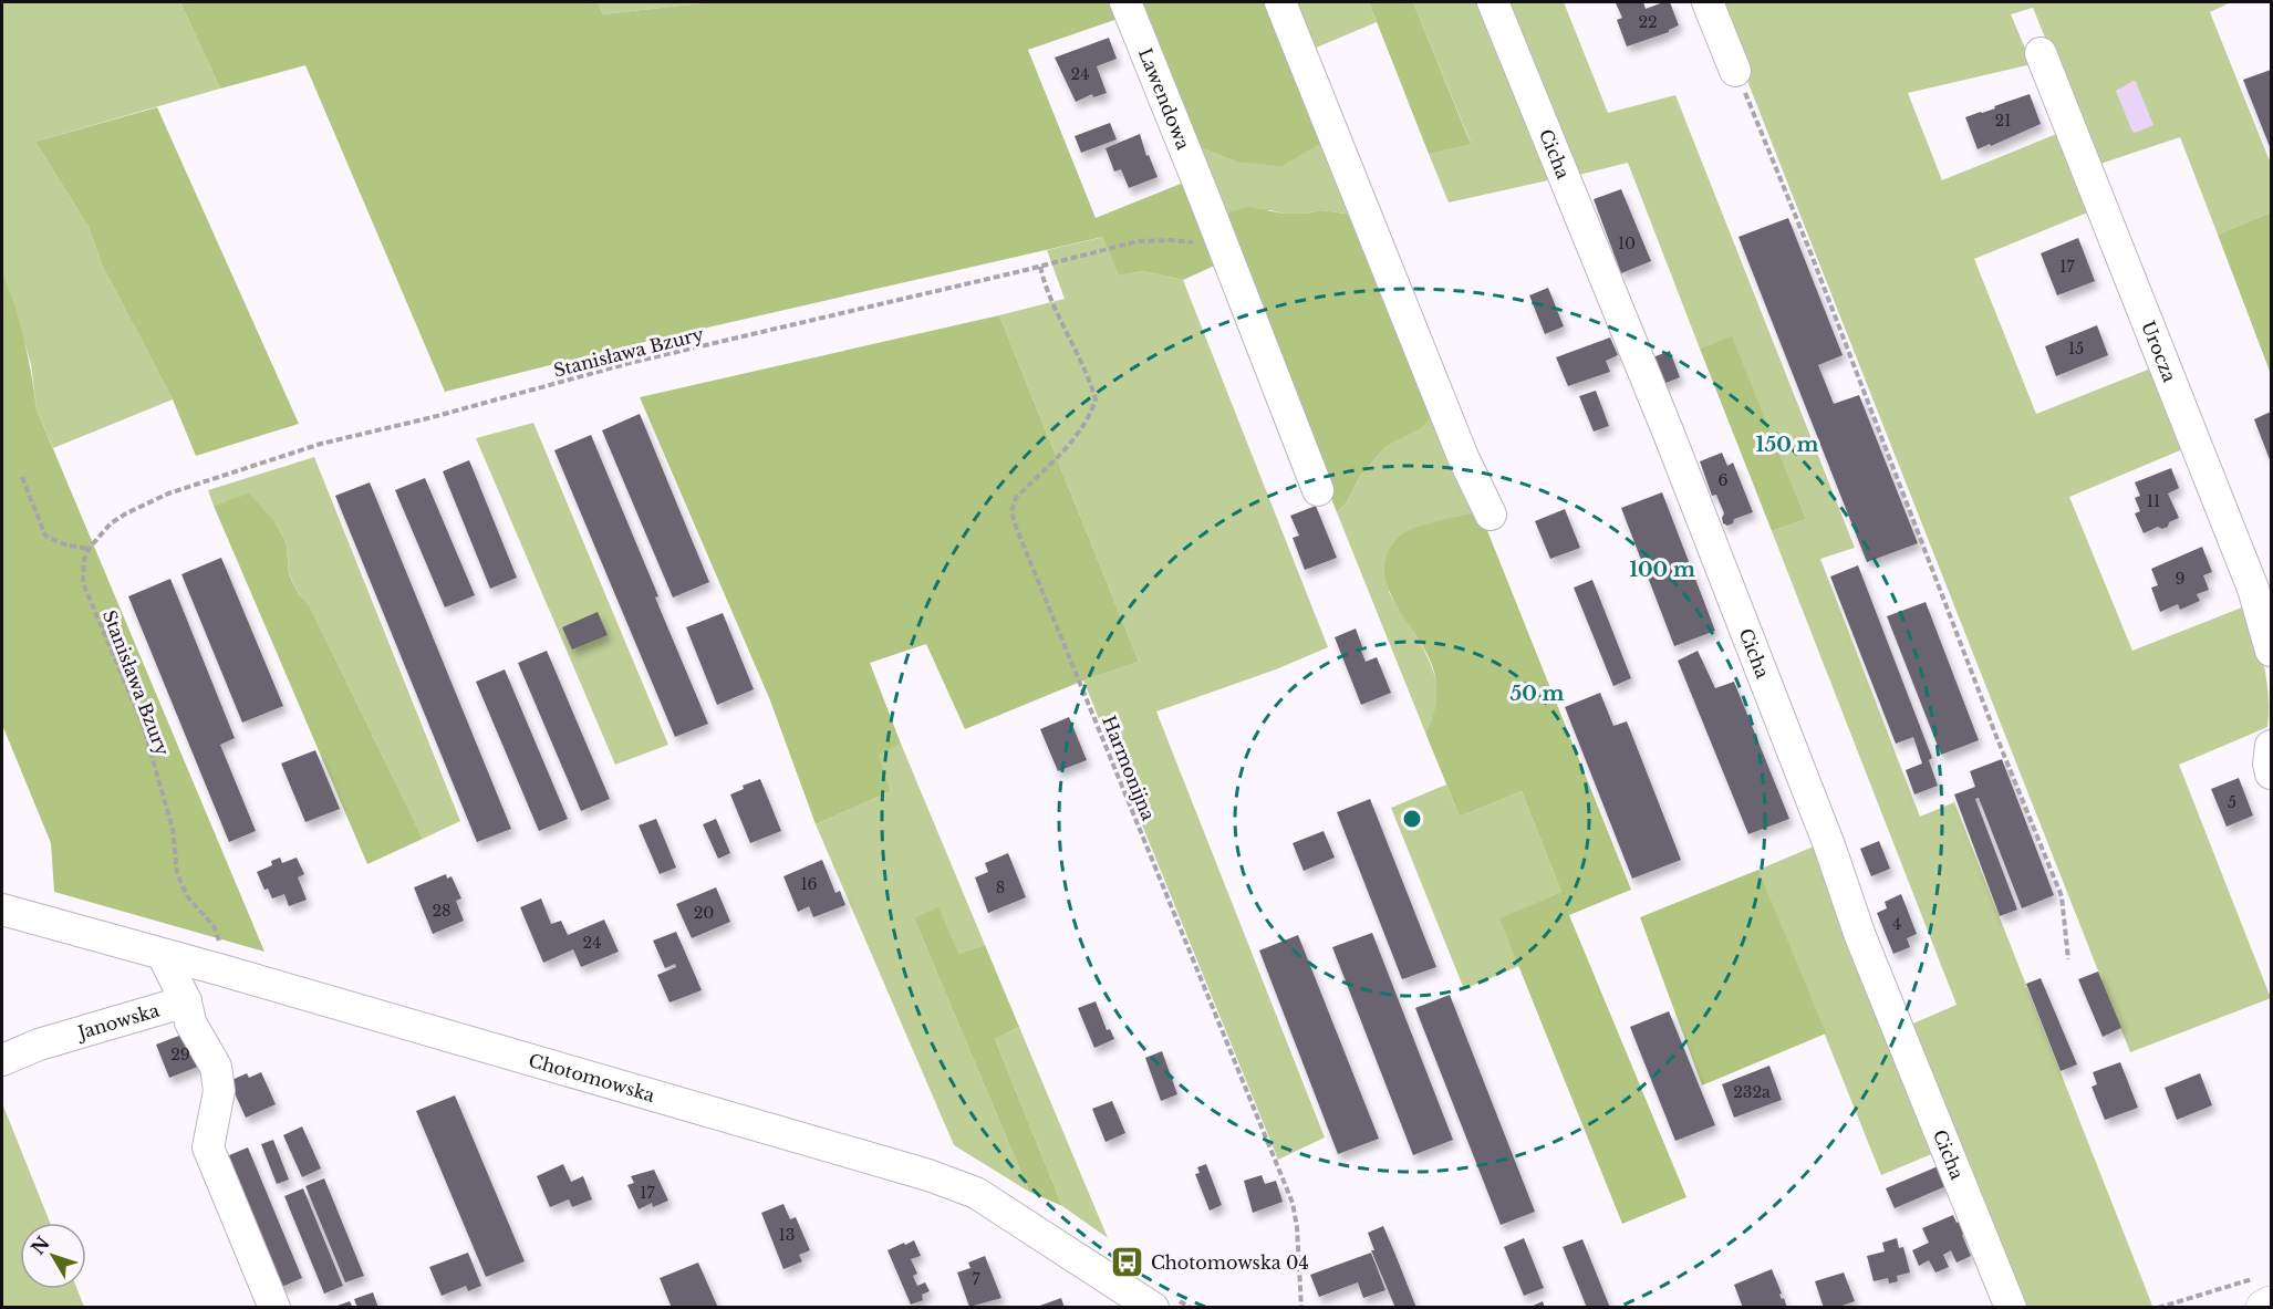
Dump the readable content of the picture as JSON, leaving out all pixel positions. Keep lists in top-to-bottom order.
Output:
{
  "streets": {
    "street": [
      "Lawendowa",
      "Cicha",
      "Urocza",
      "Janowska",
      "Chotomowska"
    ],
    "path": ["Stanisława Bzury", "Harmonijna"]
  },
  "crossings": [
    ["Stanisława Bzury", "Harmonijna"],
    ["Stanisława Bzury", "Chotomowska"]
  ],
  "places": {
    "bus stop": ["Chotomowska 04"]
  },
  "house_numbers": [
    "22",
    "24",
    "21",
    "10",
    "17",
    "15",
    "6",
    "11",
    "9",
    "5",
    "16",
    "8",
    "28",
    "20",
    "4",
    "24",
    "29",
    "232a",
    "17",
    "13",
    "7"
  ],
  "north": "top left",
  "rings": ["150 m", "100 m", "50 m"]
}
